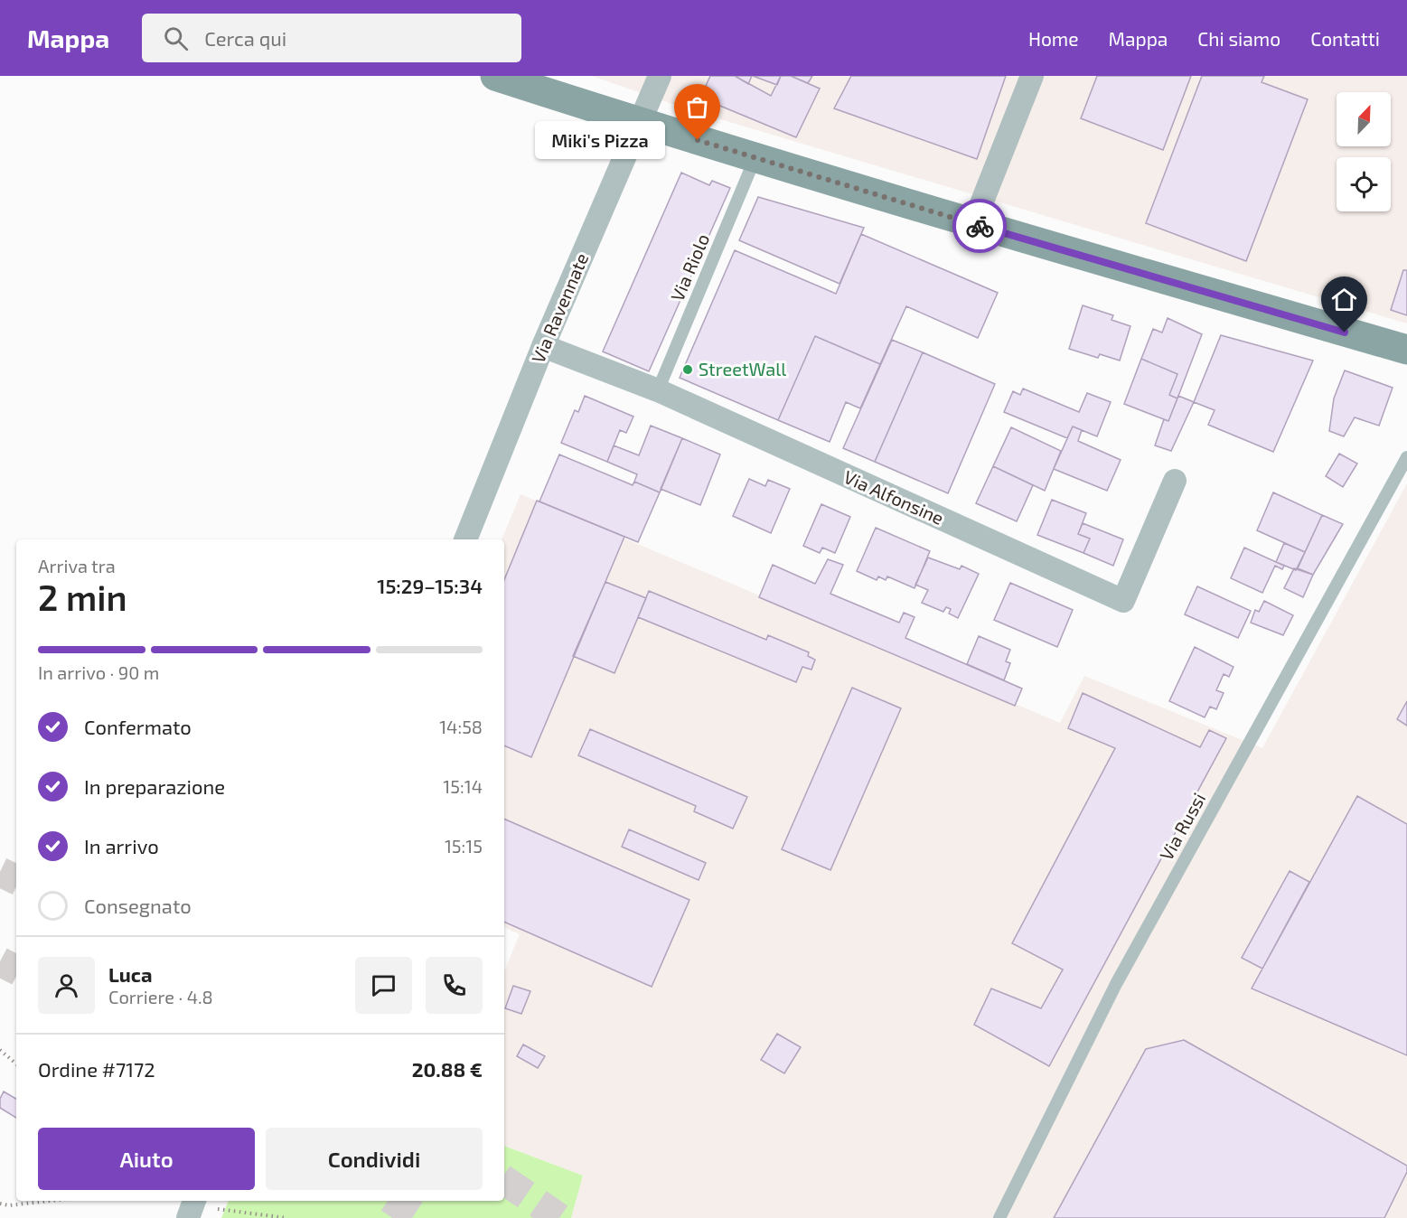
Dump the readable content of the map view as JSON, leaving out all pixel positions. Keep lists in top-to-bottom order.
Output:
{
  "streets": {
    "street": ["Via Ravennate", "Via Alfonsine"],
    "lane": ["Via Riolo", "Via Russi"]
  },
  "crossings": [
    ["Via Riolo", "Via Alfonsine"],
    ["Via Ravennate", "Via Alfonsine"]
  ],
  "places": ["Miki's Pizza", "StreetWall"],
  "north": "top right",
  "page": {
    "header": "Mappa",
    "search": "Cerca qui",
    "nav": [
      "Home",
      "Mappa",
      "Chi siamo",
      "Contatti"
    ],
    "bubble": "Miki's Pizza",
    "heading": ["2 min", "Arriva tra", "15:29–15:34"],
    "panel": [
      "Luca",
      "Corriere · 4.8",
      "Ordine #7172",
      "20.88 €"
    ],
    "bar": "In arrivo · 90 m",
    "list": [
      ["Confermato", "14:58"],
      ["In preparazione", "15:14"],
      ["In arrivo", "15:15"],
      "Consegnato"
    ],
    "buttons": ["Aiuto", "Condividi"]
  }
}
